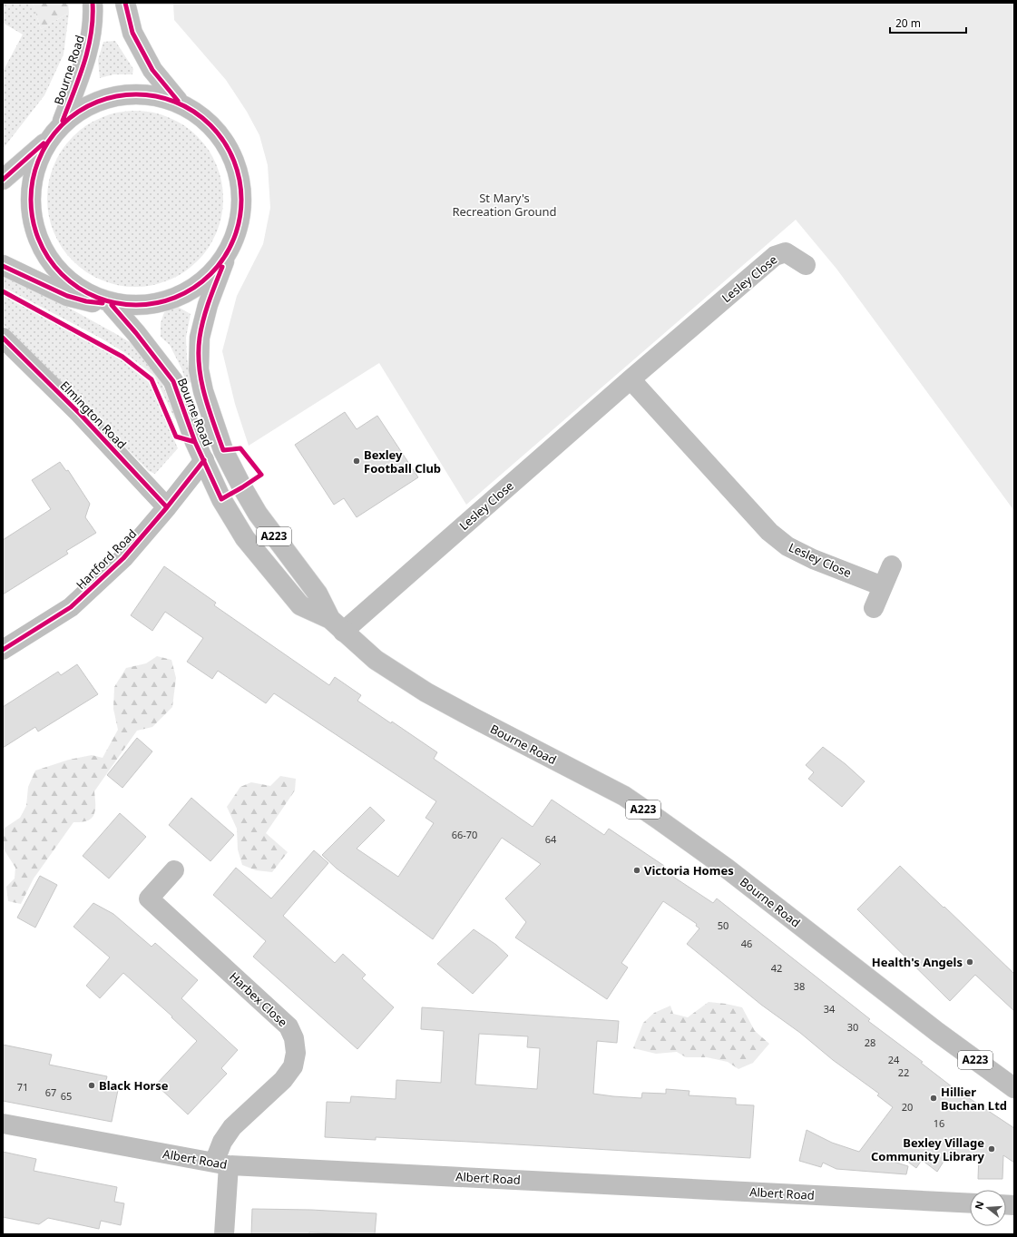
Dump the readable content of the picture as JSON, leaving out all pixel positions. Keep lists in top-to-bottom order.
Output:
{
  "streets": {
    "street": [
      "Bourne Road",
      "Lesley Close",
      "Elmington Road",
      "A223",
      "Hartford Road",
      "Harbex Close",
      "Albert Road"
    ]
  },
  "crossings": [
    ["Bourne Road", "Lesley Close"],
    ["Bourne Road", "Hartford Road"],
    ["Elmington Road", "Hartford Road"],
    ["Harbex Close", "Albert Road"]
  ],
  "parks": ["St Mary's Recreation Ground"],
  "places": [
    "Bexley Football Club",
    "Victoria Homes",
    "Health's Angels",
    "Black Horse",
    "Hillier Buchan Ltd",
    "Bexley Village Community Library"
  ],
  "house_numbers": [
    "66-70",
    "64",
    "50",
    "46",
    "42",
    "38",
    "34",
    "30",
    "28",
    "24",
    "22",
    "71",
    "67",
    "65",
    "20",
    "16"
  ],
  "scale_bar": "20 m",
  "north": "left"
}
